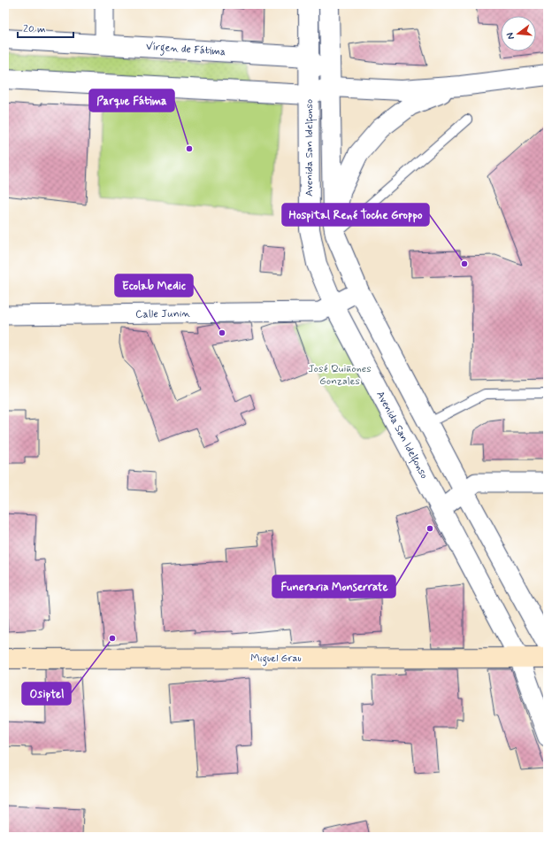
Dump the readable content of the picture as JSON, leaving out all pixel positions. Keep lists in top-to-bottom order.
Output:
{
  "streets": {
    "main road": ["Miguel Grau"],
    "street": ["Vírgen de Fátima", "Avenida San Idelfonso", "Calle Junin"]
  },
  "crossings": [
    ["Vírgen de Fátima", "Avenida San Idelfonso"],
    ["Avenida San Idelfonso", "Calle Junin"],
    ["Avenida San Idelfonso", "Miguel Grau"]
  ],
  "parks": ["José Quiñones Gonzales"],
  "places": [
    "Parque Fátima",
    "Hospital René Toche Groppo",
    "Ecolab Medic",
    "Funeraria Monserrate",
    "Osiptel"
  ],
  "scale_bar": "20 m",
  "north": "left"
}
